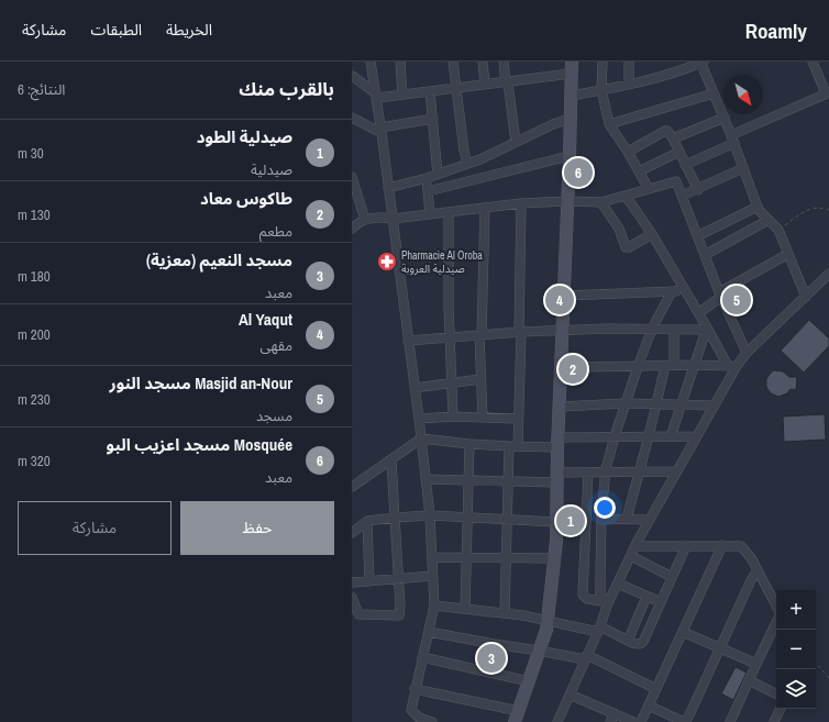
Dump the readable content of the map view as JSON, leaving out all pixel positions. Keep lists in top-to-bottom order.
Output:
{
  "places": {
    "pharmacy": ["Pharmacie Al Oroba صيدلية العروبة"]
  },
  "north": "bottom right",
  "page": {
    "header": "Roamly",
    "nav": ["الخريطة", "الطبقات", "مشاركة"],
    "heading": ["بالقرب منك", "النتائج: 6"],
    "list": [
      {
        "mark": "1",
        "name": "صيدلية الطود",
        "note": "صيدلية",
        "value": "30 m"
      },
      {
        "mark": "2",
        "name": "طاكوس معاد",
        "note": "مطعم",
        "value": "130 m"
      },
      {
        "mark": "3",
        "name": "مسجد النعيم (معزية)",
        "note": "معبد",
        "value": "180 m"
      },
      {
        "mark": "4",
        "name": "Al Yaqut",
        "note": "مقهى",
        "value": "200 m"
      },
      {
        "mark": "5",
        "name": "Masjid an-Nour مسجد النور",
        "note": "مسجد",
        "value": "230 m"
      },
      {
        "mark": "6",
        "name": "Mosquée مسجد اعزيب البو",
        "note": "معبد",
        "value": "320 m"
      }
    ],
    "pins": [
      "6",
      "4",
      "5",
      "2",
      "1",
      "3"
    ],
    "buttons": ["حفظ", "مشاركة"],
    "map_buttons": ["+", "−"]
  }
}
